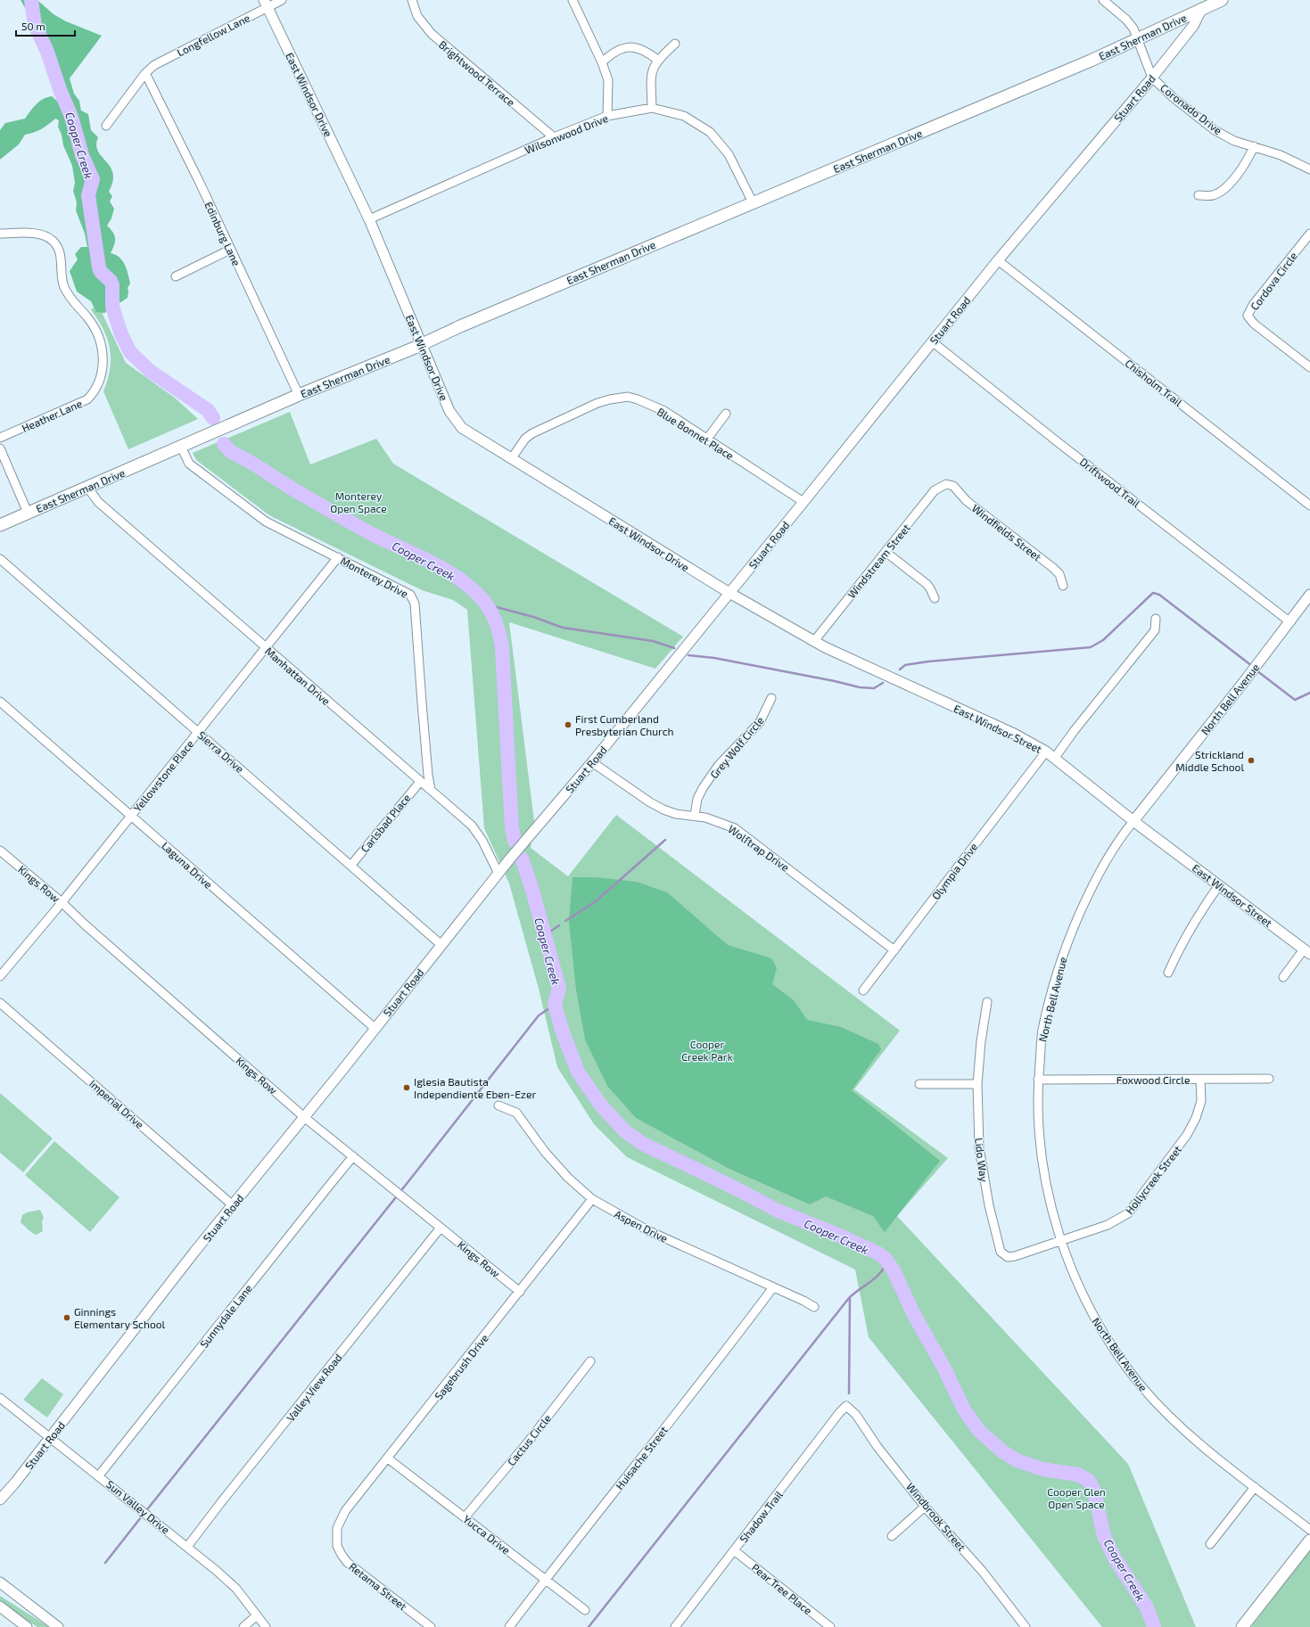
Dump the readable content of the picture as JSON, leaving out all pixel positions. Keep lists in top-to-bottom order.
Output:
{
  "streets": {
    "main road": ["East Sherman Drive"],
    "street": [
      "Longfellow Lane",
      "Brightwood Terrace",
      "East Windsor Drive",
      "Stuart Road",
      "Coronado Drive",
      "Wilsonwood Drive",
      "Edinburg Lane",
      "Cordova Circle",
      "Chisholm Trail",
      "Heather Lane",
      "Blue Bonnet Place",
      "Driftwood Trail",
      "Windfields Street",
      "Windstream Street",
      "Monterey Drive",
      "Manhattan Drive",
      "North Bell Avenue",
      "East Windsor Street",
      "Grey Wolf Circle",
      "Sierra Drive",
      "Yellowstone Place",
      "Carlsbad Place",
      "Wolftrap Drive",
      "Laguna Drive",
      "Olympia Drive",
      "Kings Row",
      "Foxwood Circle",
      "Imperial Drive",
      "Lido Way",
      "Hollycreek Street",
      "Aspen Drive",
      "Sunnydale Lane",
      "Sagebrush Drive",
      "Valley View Road",
      "Cactus Circle",
      "Huisache Street",
      "Sun Valley Drive",
      "Shadow Trail",
      "Windbrook Street",
      "Yucca Drive",
      "Retama Street",
      "Pear Tree Place"
    ]
  },
  "crossings": [
    ["Longfellow Lane", "East Windsor Drive"],
    ["Longfellow Lane", "Edinburg Lane"],
    ["East Sherman Drive", "East Windsor Drive"],
    ["East Sherman Drive", "Stuart Road"],
    ["East Sherman Drive", "Coronado Drive"],
    ["East Sherman Drive", "Wilsonwood Drive"],
    ["East Sherman Drive", "Edinburg Lane"],
    ["East Sherman Drive", "Monterey Drive"],
    ["East Sherman Drive", "Manhattan Drive"],
    ["Brightwood Terrace", "Wilsonwood Drive"],
    ["East Windsor Drive", "Stuart Road"],
    ["East Windsor Drive", "Wilsonwood Drive"],
    ["East Windsor Drive", "Blue Bonnet Place"],
    ["East Windsor Drive", "East Windsor Street"],
    ["Stuart Road", "Coronado Drive"],
    ["Stuart Road", "Chisholm Trail"],
    ["Stuart Road", "Blue Bonnet Place"],
    ["Stuart Road", "Driftwood Trail"],
    ["Stuart Road", "Manhattan Drive"],
    ["Stuart Road", "East Windsor Street"],
    ["Stuart Road", "Sierra Drive"],
    ["Stuart Road", "Wolftrap Drive"],
    ["Stuart Road", "Laguna Drive"],
    ["Stuart Road", "Kings Row"],
    ["Stuart Road", "Imperial Drive"],
    ["Stuart Road", "Sun Valley Drive"],
    ["Driftwood Trail", "North Bell Avenue"],
    ["Windfields Street", "Windstream Street"],
    ["Windstream Street", "East Windsor Street"],
    ["Monterey Drive", "Manhattan Drive"],
    ["Monterey Drive", "Yellowstone Place"],
    ["Manhattan Drive", "Yellowstone Place"],
    ["Manhattan Drive", "Carlsbad Place"],
    ["North Bell Avenue", "East Windsor Street"],
    ["North Bell Avenue", "Foxwood Circle"],
    ["North Bell Avenue", "Lido Way"],
    ["North Bell Avenue", "Hollycreek Street"],
    ["East Windsor Street", "Olympia Drive"],
    ["Grey Wolf Circle", "Wolftrap Drive"],
    ["Sierra Drive", "Yellowstone Place"],
    ["Sierra Drive", "Carlsbad Place"],
    ["Yellowstone Place", "Laguna Drive"],
    ["Yellowstone Place", "Kings Row"],
    ["Wolftrap Drive", "Olympia Drive"],
    ["Kings Row", "Sunnydale Lane"],
    ["Kings Row", "Sagebrush Drive"],
    ["Kings Row", "Valley View Road"],
    ["Foxwood Circle", "Hollycreek Street"],
    ["Lido Way", "Hollycreek Street"],
    ["Aspen Drive", "Sagebrush Drive"],
    ["Aspen Drive", "Huisache Street"],
    ["Sunnydale Lane", "Sun Valley Drive"],
    ["Sagebrush Drive", "Yucca Drive"],
    ["Sagebrush Drive", "Retama Street"],
    ["Valley View Road", "Sun Valley Drive"],
    ["Cactus Circle", "Yucca Drive"],
    ["Huisache Street", "Yucca Drive"],
    ["Shadow Trail", "Windbrook Street"],
    ["Shadow Trail", "Pear Tree Place"]
  ],
  "water": ["Cooper Creek"],
  "parks": ["Monterey Open Space", "Cooper Creek Park", "Cooper Glen Open Space"],
  "places": [
    "First Cumberland Presbyterian Church",
    "Strickland Middle School",
    "Iglesia Bautista Independiente Eben-Ezer",
    "Ginnings Elementary School"
  ],
  "scale_bar": "50 m"
}
